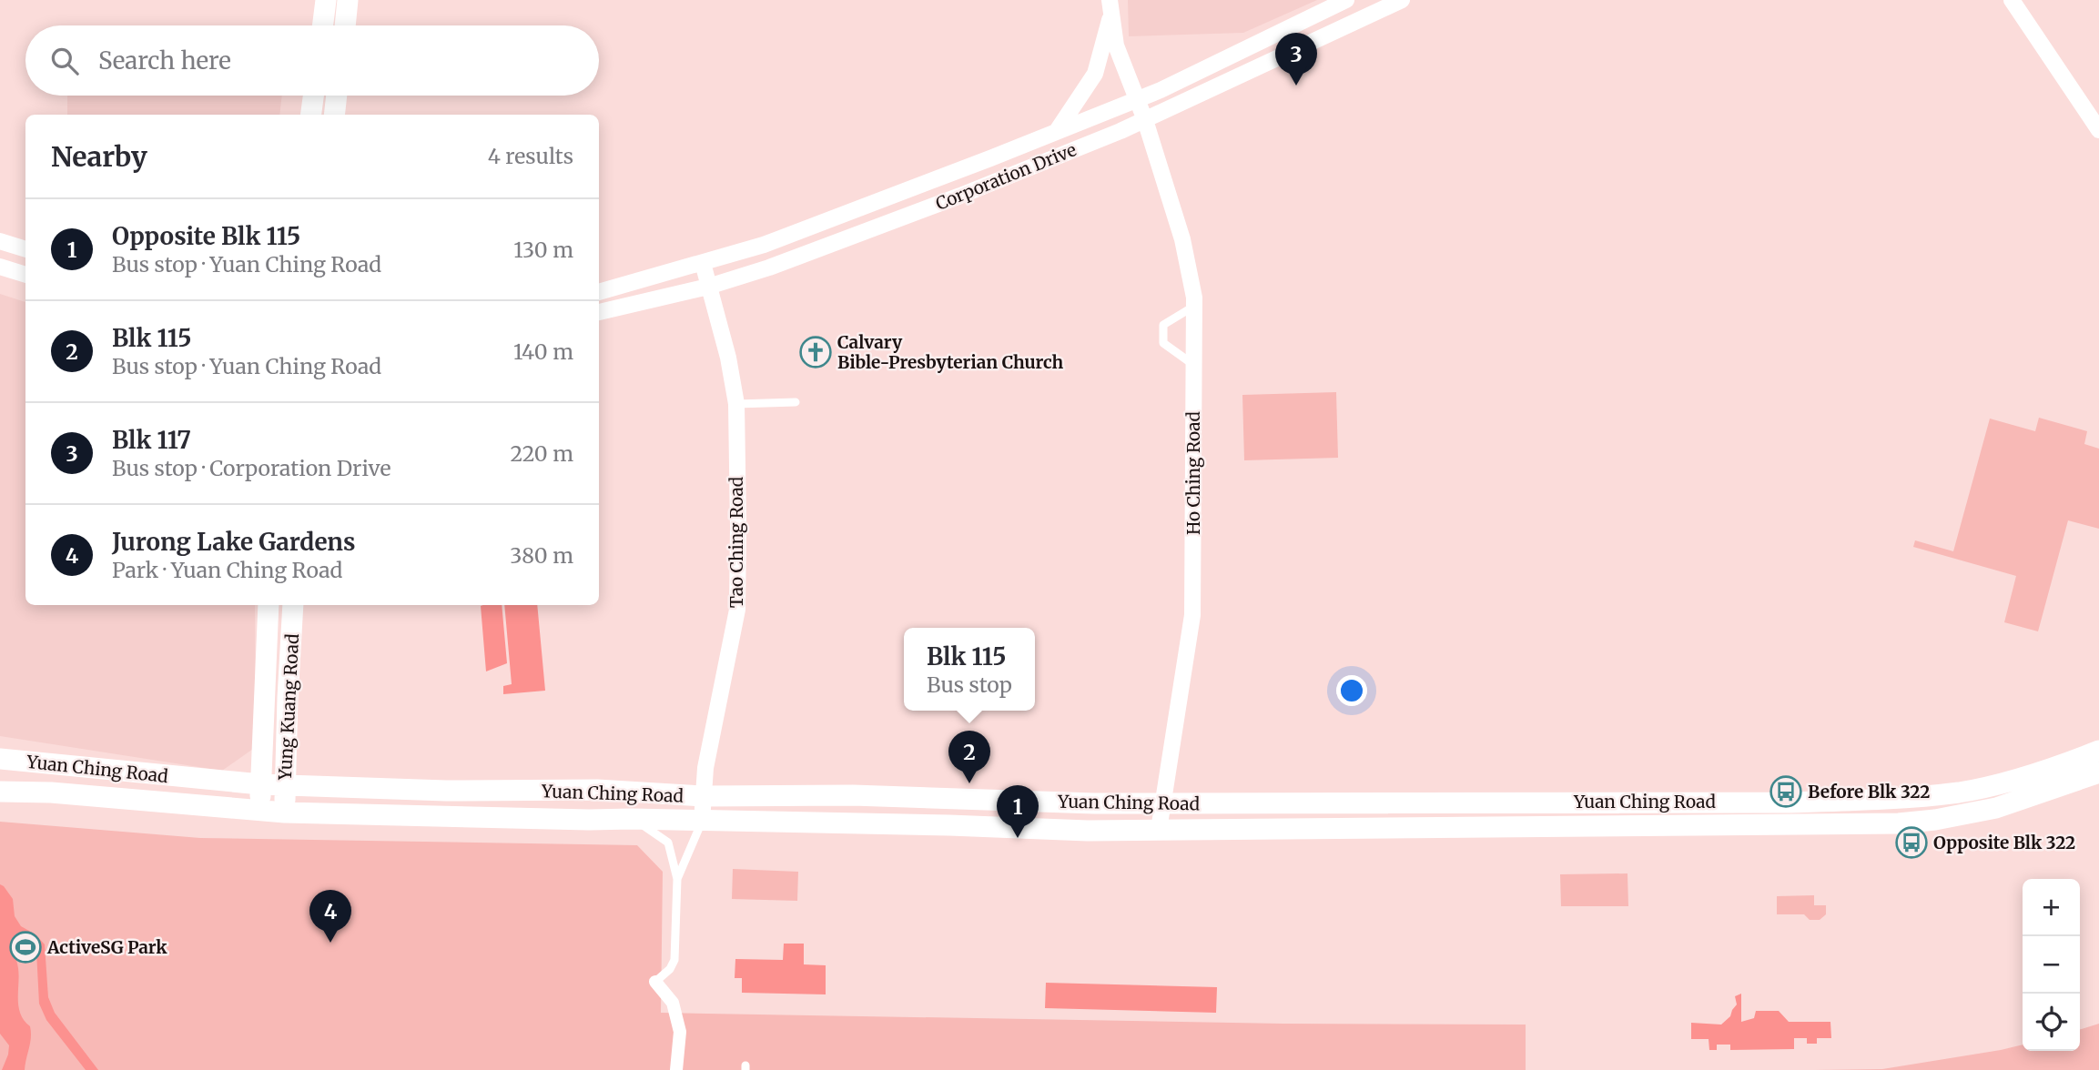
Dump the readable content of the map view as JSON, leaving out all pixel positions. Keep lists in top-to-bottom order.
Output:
{
  "streets": {
    "street": [
      "Corporation Drive",
      "Ho Ching Road",
      "Tao Ching Road",
      "Yung Kuang Road",
      "Yuan Ching Road"
    ]
  },
  "crossings": [
    ["Corporation Drive", "Ho Ching Road"],
    ["Corporation Drive", "Tao Ching Road"],
    ["Ho Ching Road", "Yuan Ching Road"],
    ["Tao Ching Road", "Yuan Ching Road"],
    ["Yung Kuang Road", "Yuan Ching Road"]
  ],
  "places": {
    "church": ["Calvary Bible-Presbyterian Church"],
    "bus stop": ["Before Blk 322", "Opposite Blk 322"],
    "sports": ["ActiveSG Park"]
  },
  "page": {
    "search": "Search here",
    "pins": [
      "3",
      "2",
      "1",
      "4"
    ],
    "heading": ["Nearby", "4 results"],
    "list": [
      {
        "mark": "1",
        "name": "Opposite Blk 115",
        "note": "Bus stop · Yuan Ching Road",
        "value": "130 m"
      },
      {
        "mark": "2",
        "name": "Blk 115",
        "note": "Bus stop · Yuan Ching Road",
        "value": "140 m"
      },
      {
        "mark": "3",
        "name": "Blk 117",
        "note": "Bus stop · Corporation Drive",
        "value": "220 m"
      },
      {
        "mark": "4",
        "name": "Jurong Lake Gardens",
        "note": "Park · Yuan Ching Road",
        "value": "380 m"
      }
    ],
    "popup": ["Blk 115", "Bus stop"],
    "map_buttons": ["+", "−"]
  }
}
